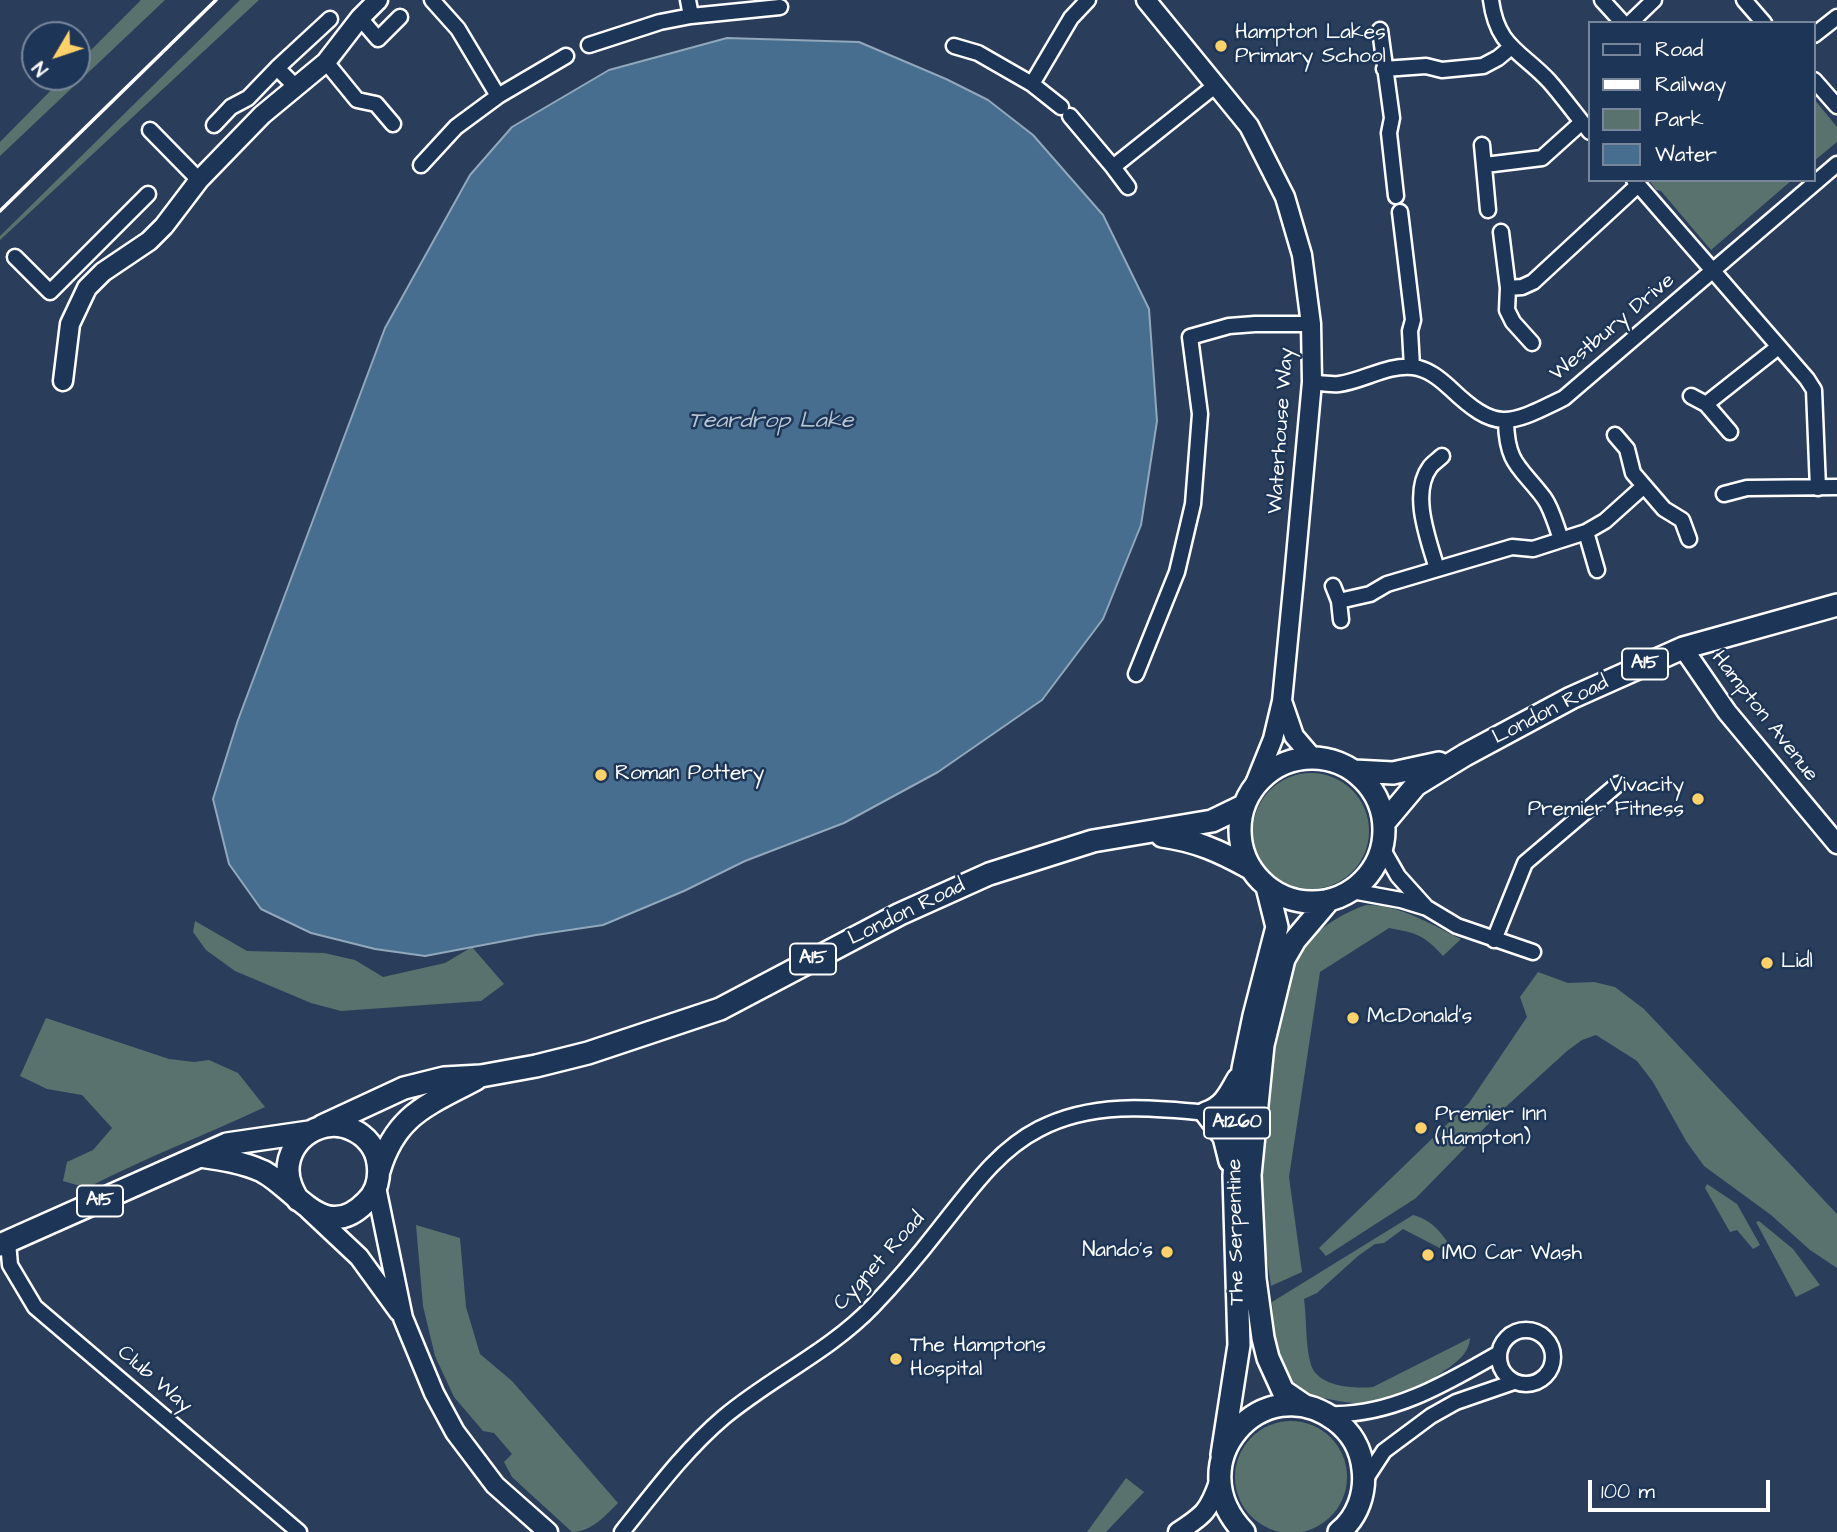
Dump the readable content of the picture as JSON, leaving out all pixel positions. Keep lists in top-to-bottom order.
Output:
{
  "streets": {
    "main road": [
      "A15",
      "London Road",
      "A1260",
      "The Serpentine"
    ],
    "street": [
      "Westbury Drive",
      "Waterhouse Way",
      "Hampton Avenue",
      "Cygnet Road",
      "Club Way"
    ]
  },
  "crossings": [
    ["Waterhouse Way", "London Road"],
    ["Waterhouse Way", "The Serpentine"],
    ["A15", "London Road"],
    ["London Road", "Hampton Avenue"],
    ["London Road", "The Serpentine"],
    ["London Road", "Club Way"]
  ],
  "water": ["Teardrop Lake"],
  "places": [
    "Hampton Lakes Primary School",
    "Roman Pottery",
    "Vivacity Premier Fitness",
    "Lidl",
    "McDonald's",
    "Premier Inn (Hampton)",
    "Nando's",
    "IMO Car Wash",
    "The Hamptons Hospital"
  ],
  "legend": [
    "Road",
    "Railway",
    "Park",
    "Water"
  ],
  "scale_bar": "100 m",
  "north": "bottom left"
}
